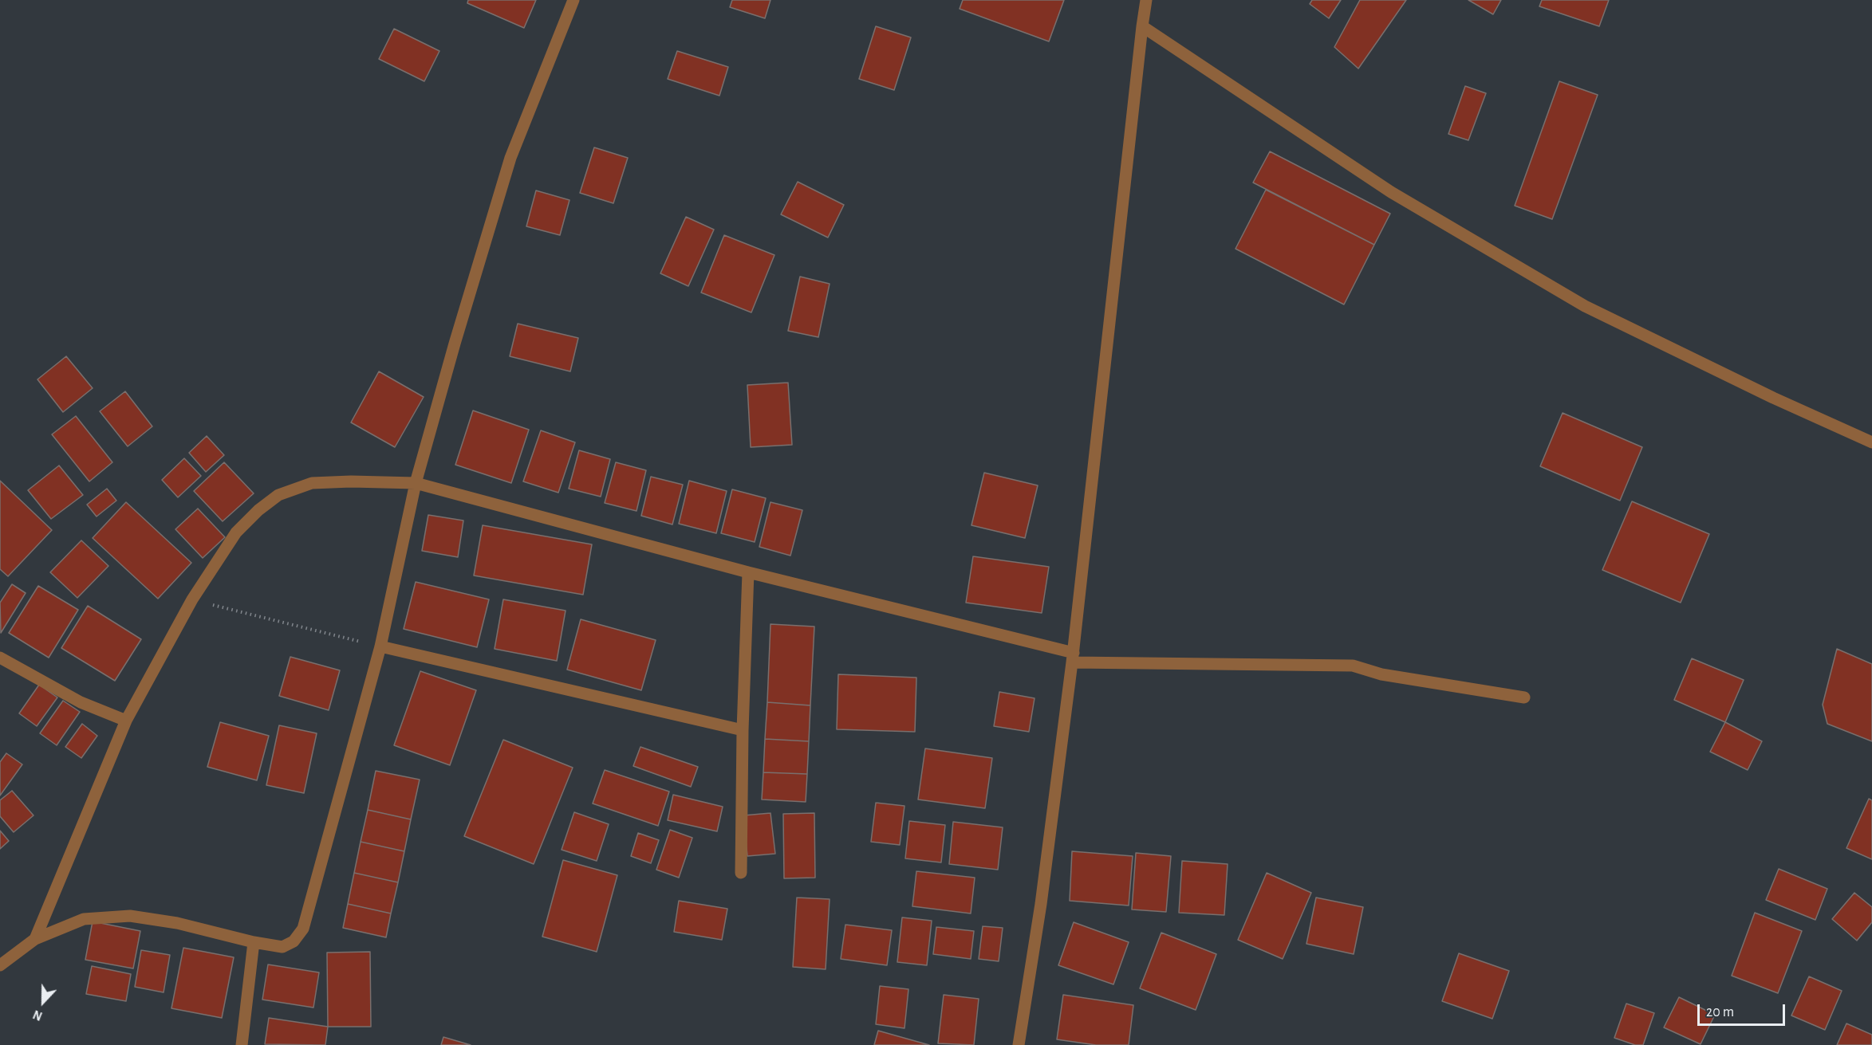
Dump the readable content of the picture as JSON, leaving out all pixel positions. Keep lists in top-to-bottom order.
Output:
{
  "scale_bar": "20 m",
  "north": "bottom"
}
